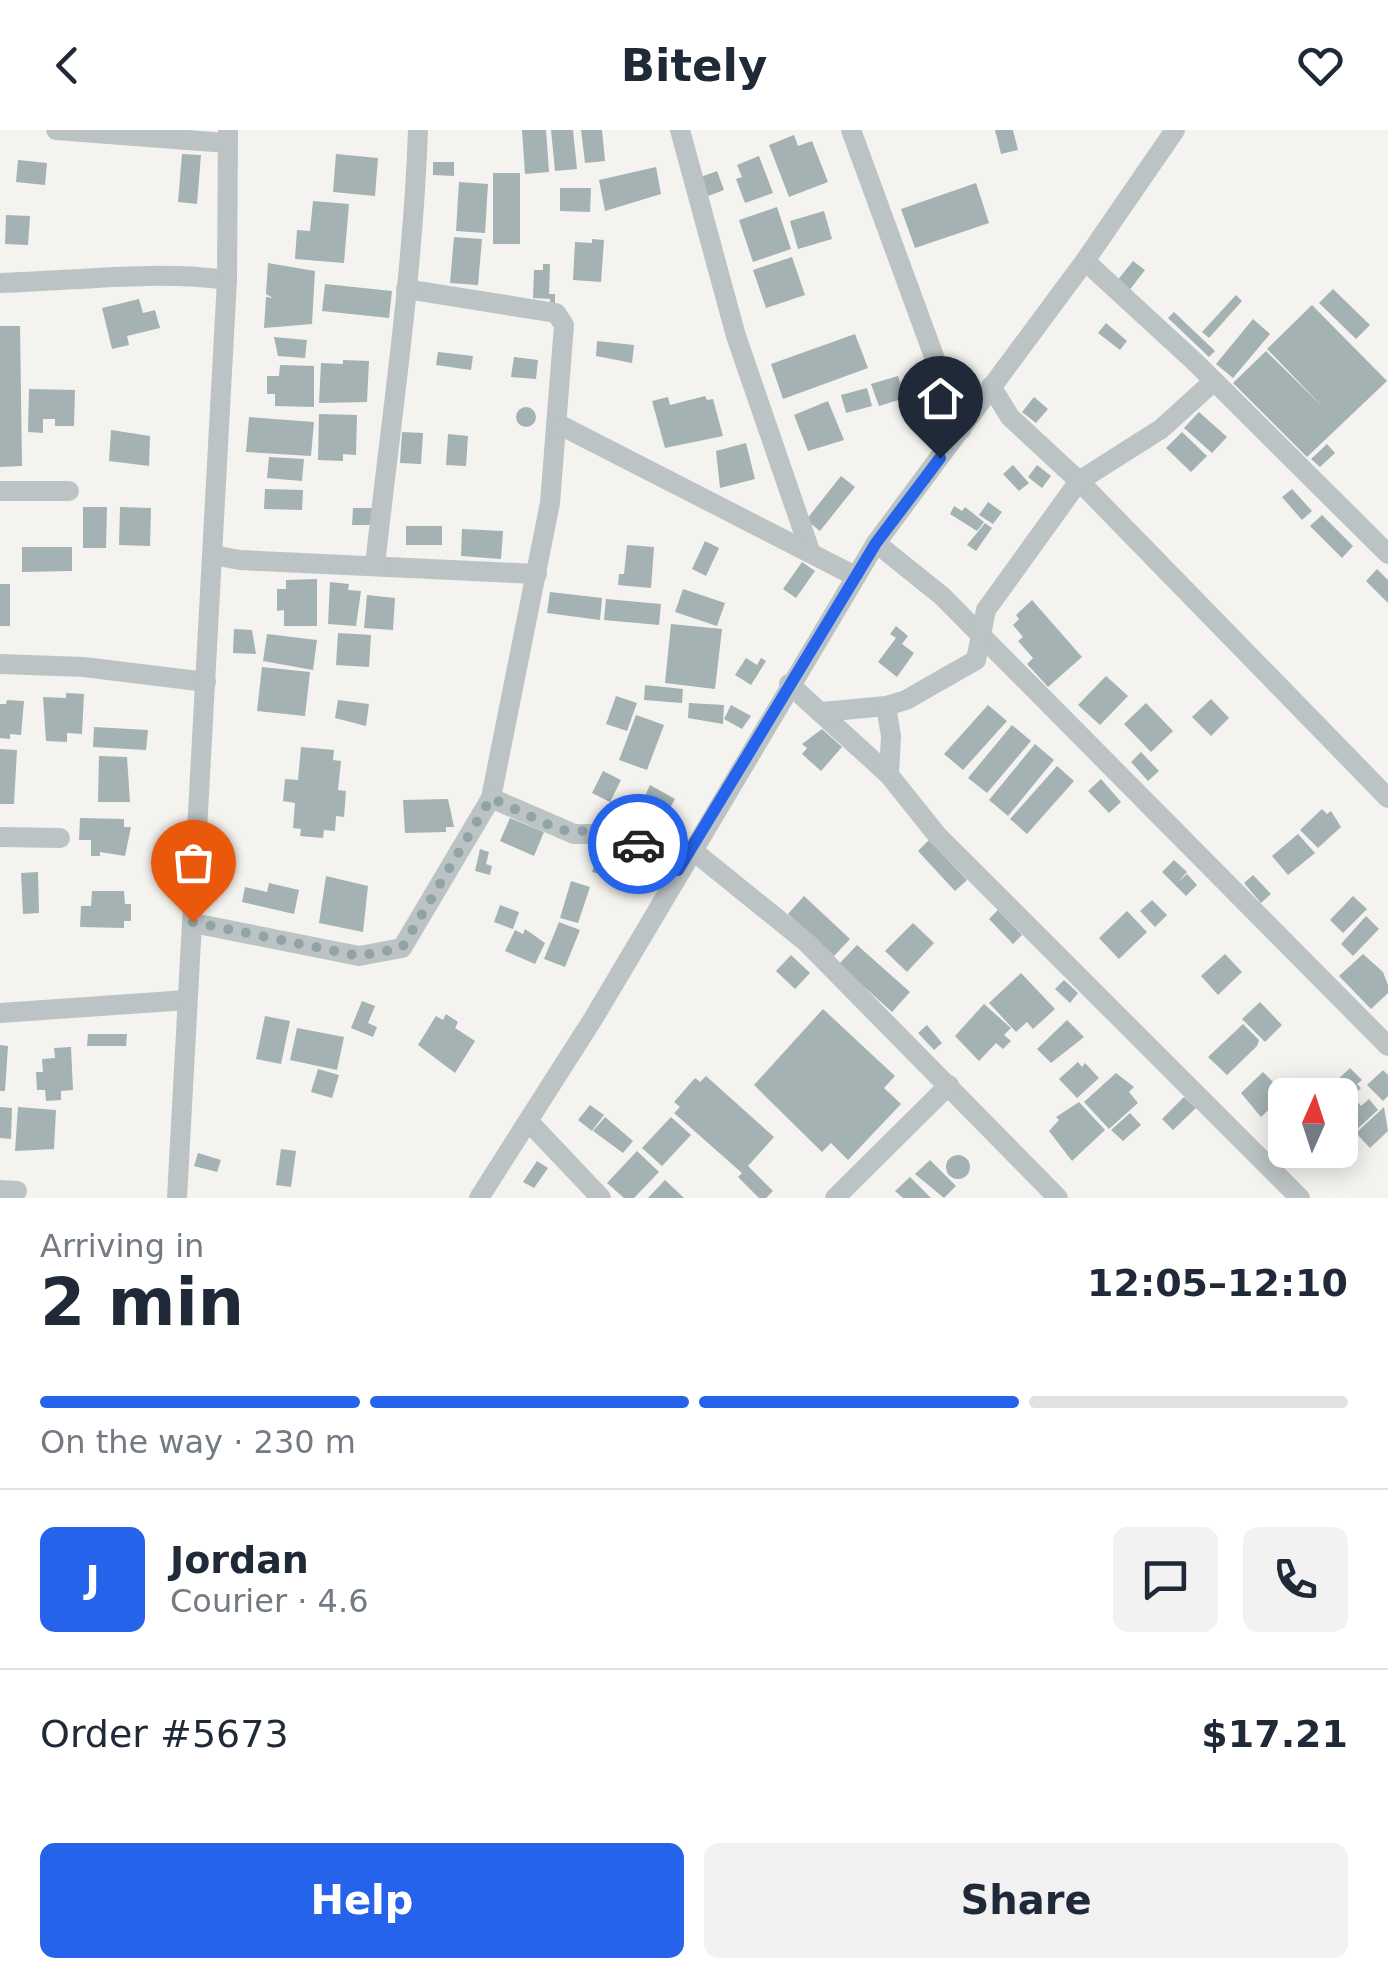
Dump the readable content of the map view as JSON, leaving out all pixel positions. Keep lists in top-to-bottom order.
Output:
{
  "north": "top",
  "page": {
    "header": "Bitely",
    "heading": ["2 min", "Arriving in", "12:05–12:10"],
    "panel": [
      "Jordan",
      "Courier · 4.6",
      "Order #5673",
      "$17.21"
    ],
    "bar": "On the way · 230 m",
    "round": "J",
    "buttons": ["Help", "Share"]
  }
}
